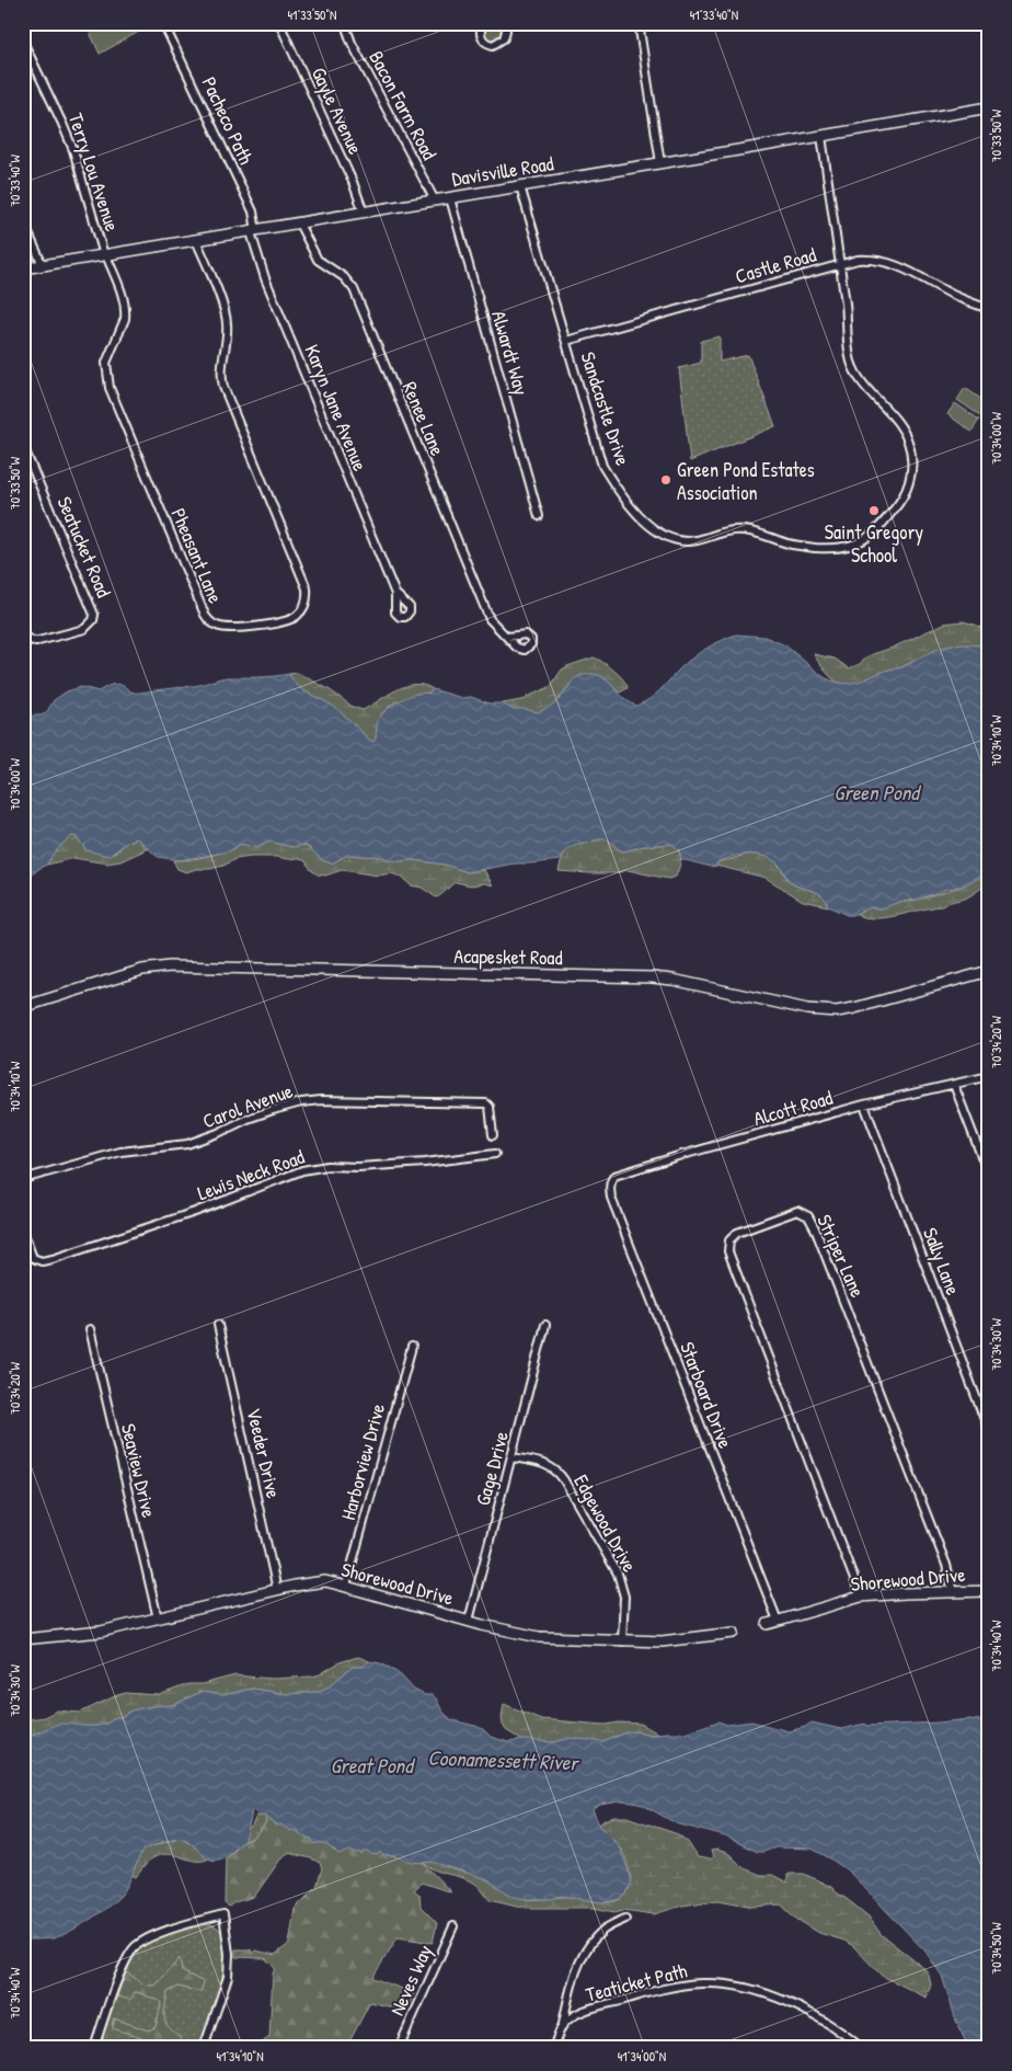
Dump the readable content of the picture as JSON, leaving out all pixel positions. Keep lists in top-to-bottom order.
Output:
{
  "streets": {
    "main road": ["Davisville Road", "Acapesket Road", "Shorewood Drive"],
    "street": [
      "Bacon Farm Road",
      "Gayle Avenue",
      "Pacheco Path",
      "Terry Lou Avenue",
      "Castle Road",
      "Alwardt Way",
      "Karyn Jane Avenue",
      "Sandcastle Drive",
      "Renee Lane",
      "Seatucket Road",
      "Pheasant Lane",
      "Carol Avenue",
      "Alcott Road",
      "Lewis Neck Road",
      "Striper Lane",
      "Sally Lane",
      "Starboard Drive",
      "Veeder Drive",
      "Harborview Drive",
      "Gage Drive",
      "Seaview Drive",
      "Edgewood Drive",
      "Neves Way",
      "Teaticket Path"
    ]
  },
  "crossings": [
    ["Bacon Farm Road", "Davisville Road"],
    ["Gayle Avenue", "Davisville Road"],
    ["Pacheco Path", "Davisville Road"],
    ["Pacheco Path", "Karyn Jane Avenue"],
    ["Davisville Road", "Terry Lou Avenue"],
    ["Davisville Road", "Alwardt Way"],
    ["Davisville Road", "Karyn Jane Avenue"],
    ["Davisville Road", "Sandcastle Drive"],
    ["Davisville Road", "Renee Lane"],
    ["Davisville Road", "Pheasant Lane"],
    ["Terry Lou Avenue", "Pheasant Lane"],
    ["Castle Road", "Sandcastle Drive"],
    ["Alcott Road", "Sally Lane"],
    ["Alcott Road", "Starboard Drive"],
    ["Striper Lane", "Shorewood Drive"],
    ["Starboard Drive", "Shorewood Drive"],
    ["Veeder Drive", "Shorewood Drive"],
    ["Harborview Drive", "Shorewood Drive"],
    ["Gage Drive", "Edgewood Drive"],
    ["Gage Drive", "Shorewood Drive"],
    ["Seaview Drive", "Shorewood Drive"],
    ["Edgewood Drive", "Shorewood Drive"]
  ],
  "water": ["Green Pond", "Coonamessett River", "Great Pond"],
  "places": ["Green Pond Estates Association", "Saint Gregory School"],
  "coordinates": [
    "41°33'50\"N",
    "41°33'40\"N",
    "70°33'50\"W",
    "70°33'40\"W",
    "70°34'00\"W",
    "70°34'10\"W",
    "70°34'20\"W",
    "70°34'30\"W",
    "70°34'40\"W",
    "70°34'50\"W",
    "41°34'10\"N",
    "41°34'00\"N"
  ]
}
